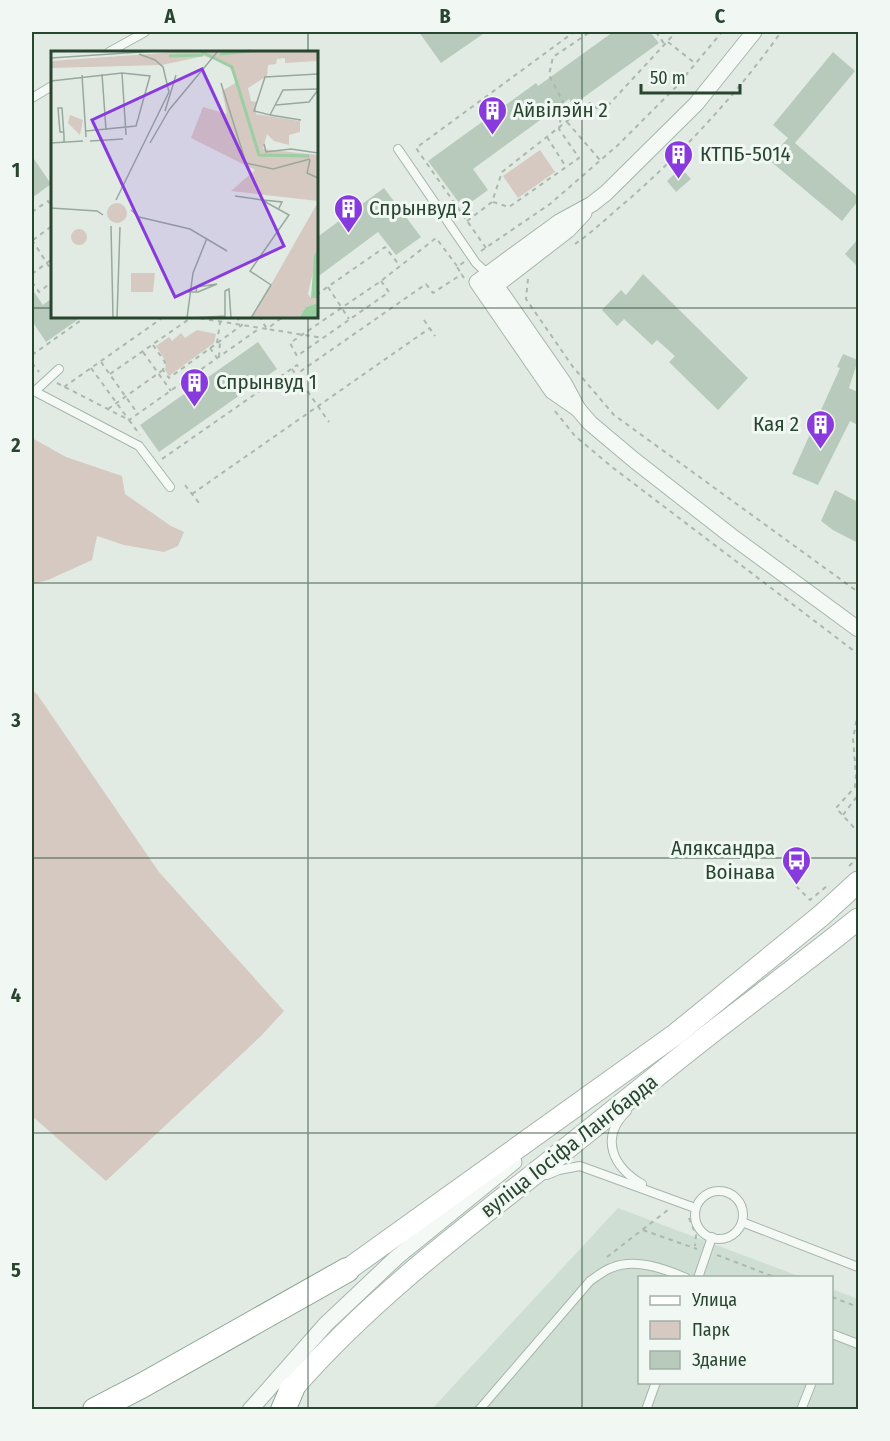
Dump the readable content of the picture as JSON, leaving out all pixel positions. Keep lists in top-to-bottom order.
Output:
{
  "streets": {
    "main road": ["вуліца Іосіфа Лангбарда"]
  },
  "places": {
    "building": [
      "Айвілэйн 2",
      "КТПБ-5014",
      "Спрынвуд 2",
      "Спрынвуд 1",
      "Кая 2"
    ],
    "bus stop": ["Аляксандра Воінава"]
  },
  "legend": ["Улица", "Парк", "Здание"],
  "scale_bar": "50 m",
  "grid": {
    "columns": ["A", "B", "C"],
    "rows": [
      "1",
      "2",
      "3",
      "4",
      "5"
    ]
  }
}
